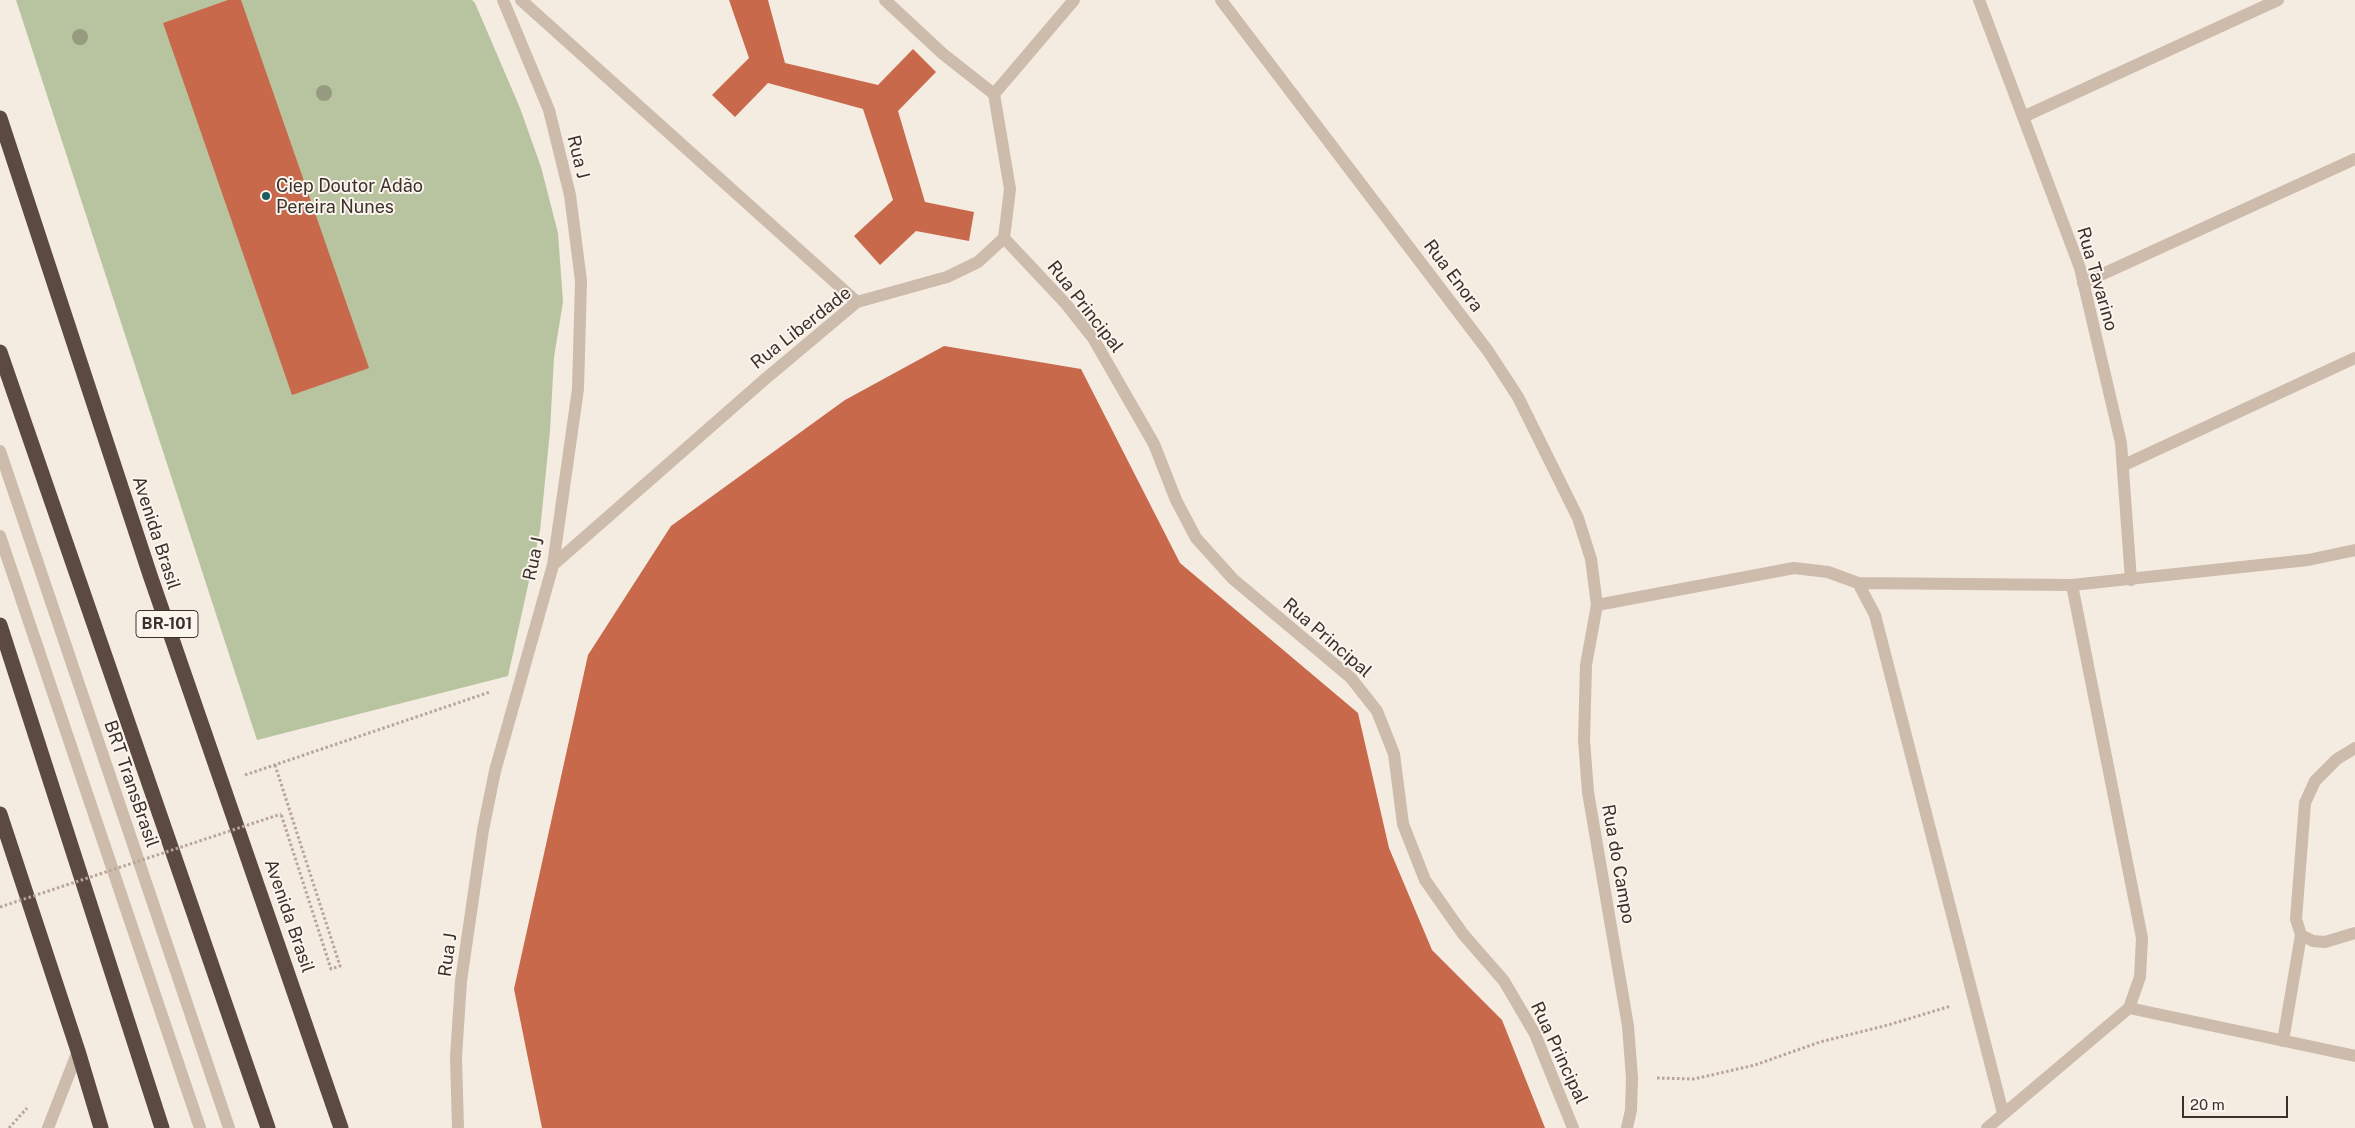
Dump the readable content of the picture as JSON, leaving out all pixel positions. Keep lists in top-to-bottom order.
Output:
{
  "streets": {
    "highway": ["Avenida Brasil", "BR-101"],
    "street": [
      "Rua J",
      "Rua Enora",
      "Rua Tavarino",
      "Rua Principal",
      "Rua Liberdade",
      "BRT TransBrasil",
      "Rua do Campo"
    ]
  },
  "crossings": [
    ["Rua J", "Rua Liberdade"],
    ["Rua Enora", "Rua do Campo"],
    ["Rua Principal", "Rua Liberdade"]
  ],
  "places": ["Ciep Doutor Adão Pereira Nunes"],
  "scale_bar": "20 m"
}
